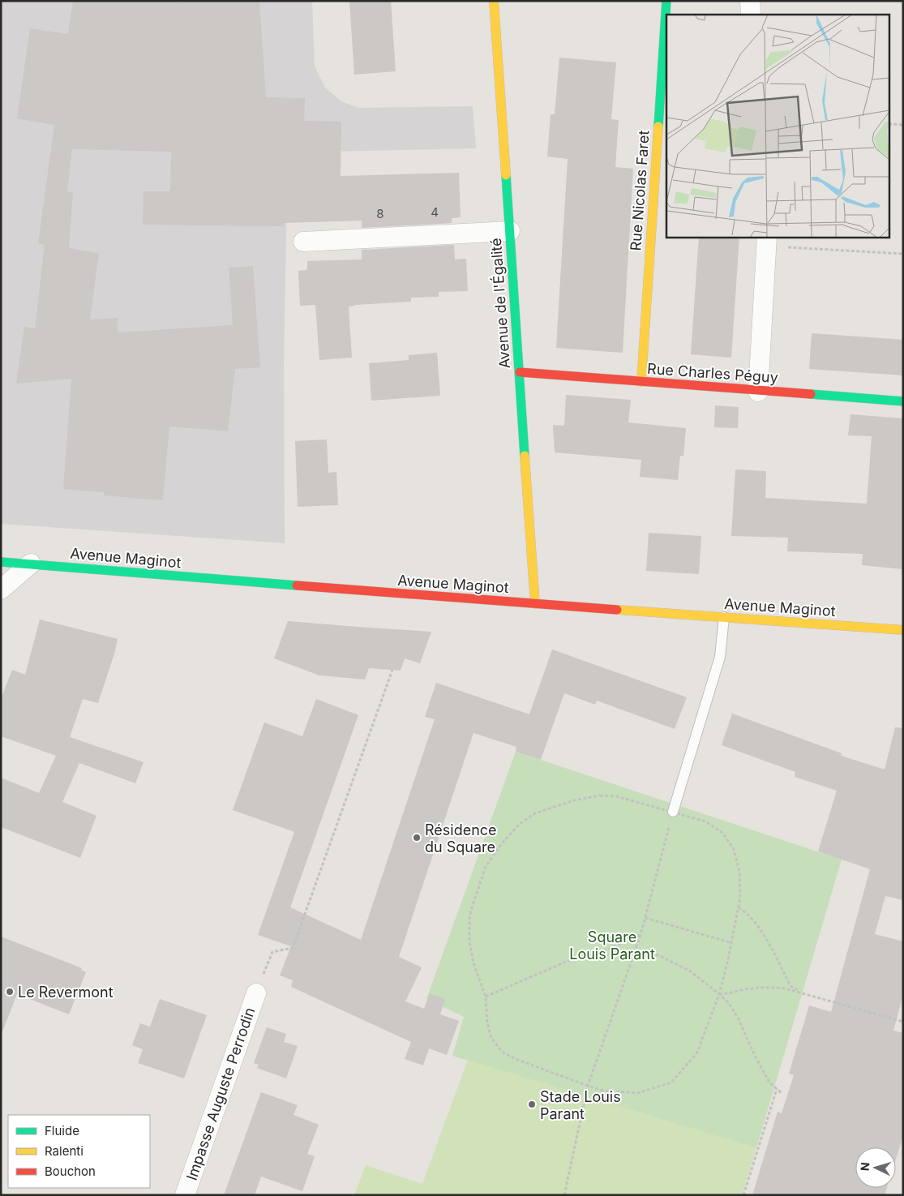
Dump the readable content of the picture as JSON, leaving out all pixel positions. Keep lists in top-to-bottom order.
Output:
{
  "streets": {
    "street": [
      "Rue Nicolas Faret",
      "Avenue de l'Égalité",
      "Rue Charles Péguy",
      "Avenue Maginot",
      "Impasse Auguste Perrodin"
    ]
  },
  "crossings": [
    ["Rue Nicolas Faret", "Rue Charles Péguy"],
    ["Avenue de l'Égalité", "Rue Charles Péguy"],
    ["Avenue de l'Égalité", "Avenue Maginot"]
  ],
  "parks": ["Square Louis Parant"],
  "places": ["Résidence du Square", "Le Revermont", "Stade Louis Parant"],
  "house_numbers": ["4", "8"],
  "legend": ["Fluide", "Ralenti", "Bouchon"],
  "north": "left"
}
